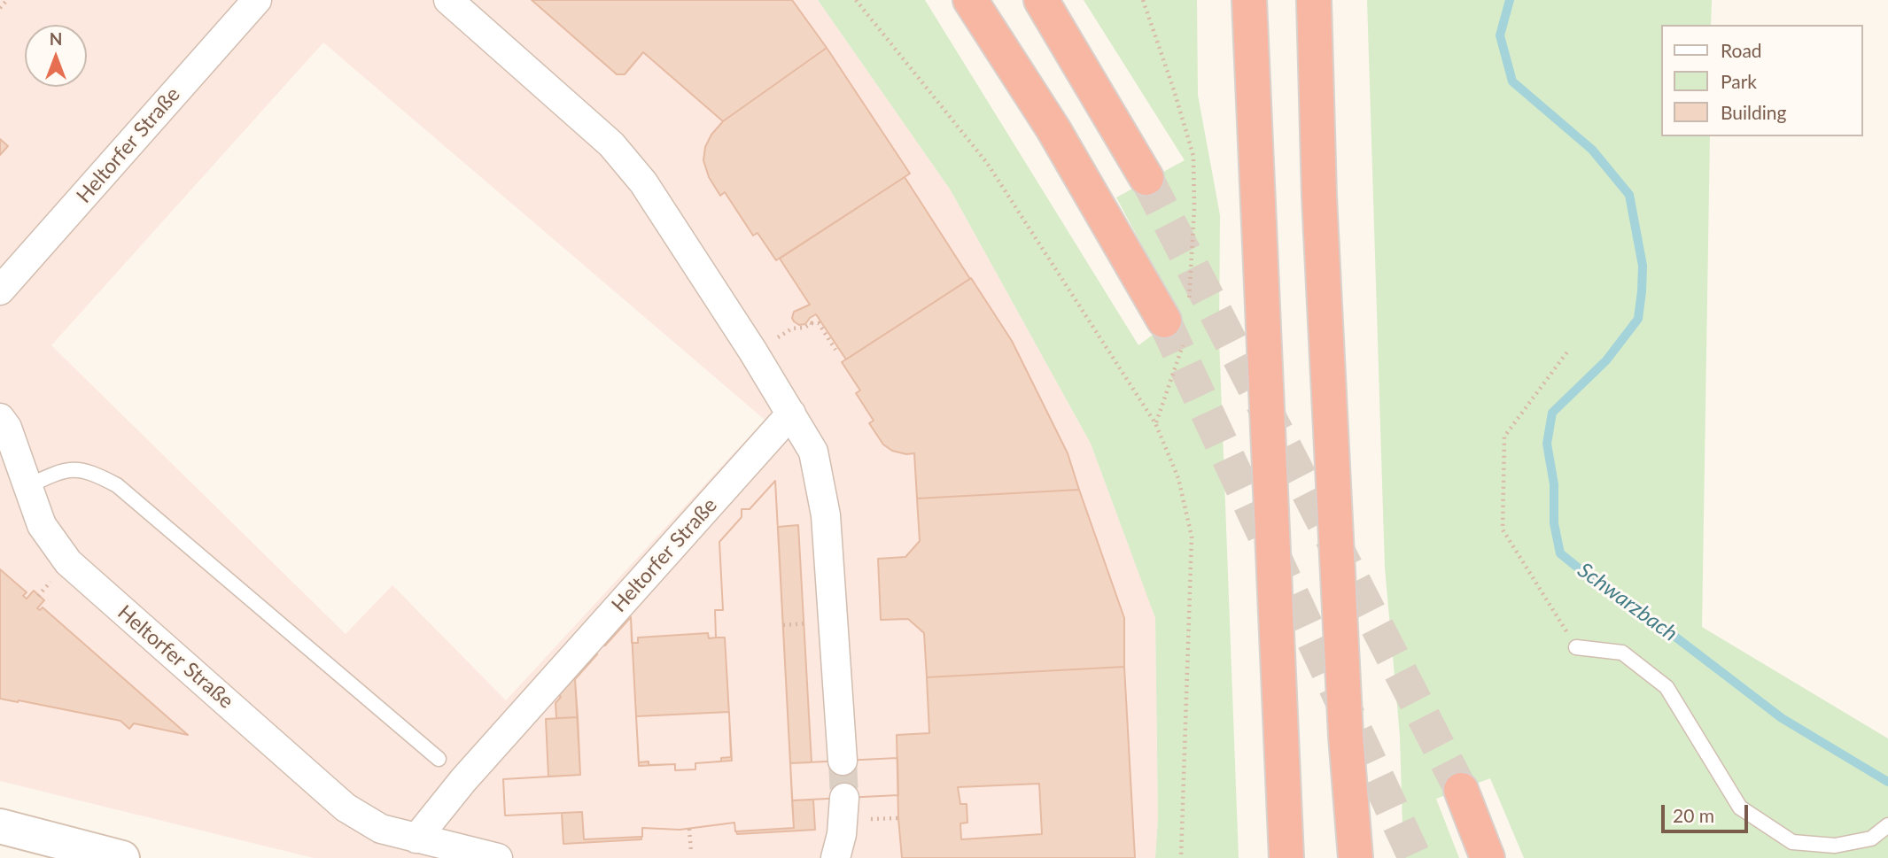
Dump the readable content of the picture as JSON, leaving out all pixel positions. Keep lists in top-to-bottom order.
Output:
{
  "streets": {
    "street": ["Heltorfer Straße"]
  },
  "water": ["Schwarzbach"],
  "legend": ["Road", "Park", "Building"],
  "scale_bar": "20 m",
  "north": "top"
}
